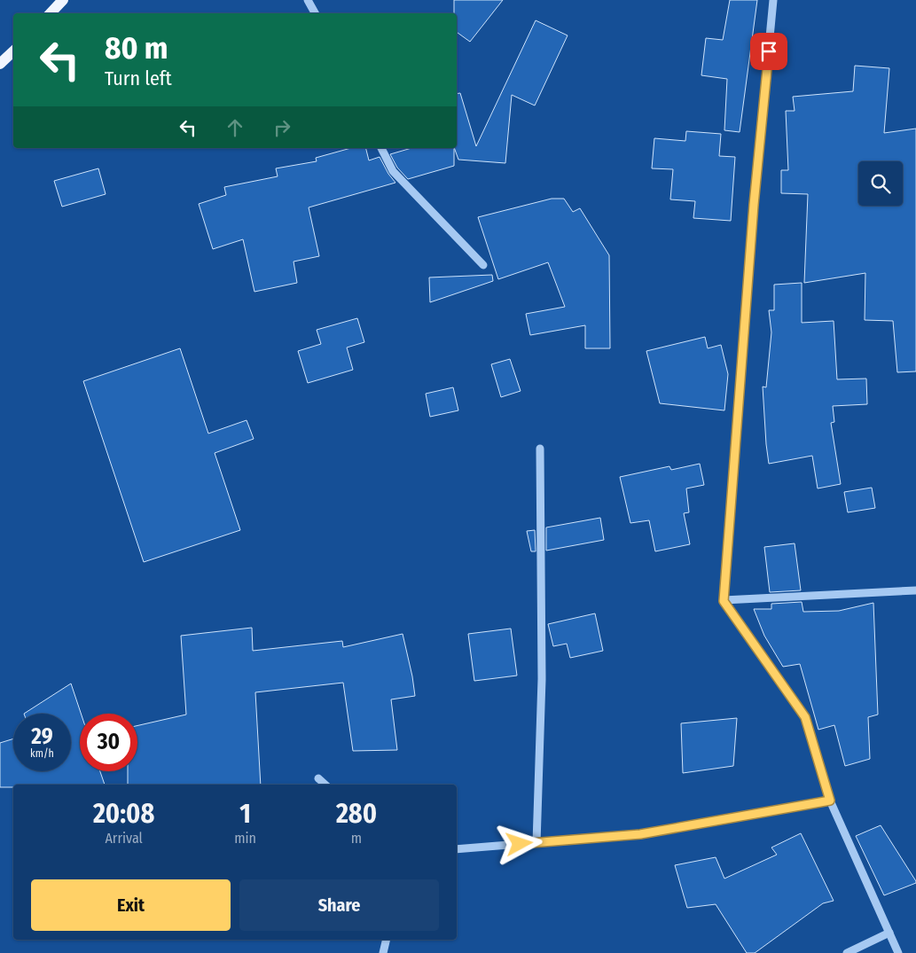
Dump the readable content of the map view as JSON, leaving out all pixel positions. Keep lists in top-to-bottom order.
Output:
{
  "page": {
    "turn": ["80 m", "Turn left"],
    "speed": "29 km/h",
    "limit": "30",
    "eta": [
      "20:08",
      "Arrival",
      "1",
      "min",
      "280",
      "m"
    ],
    "buttons": ["Exit", "Share"]
  }
}
